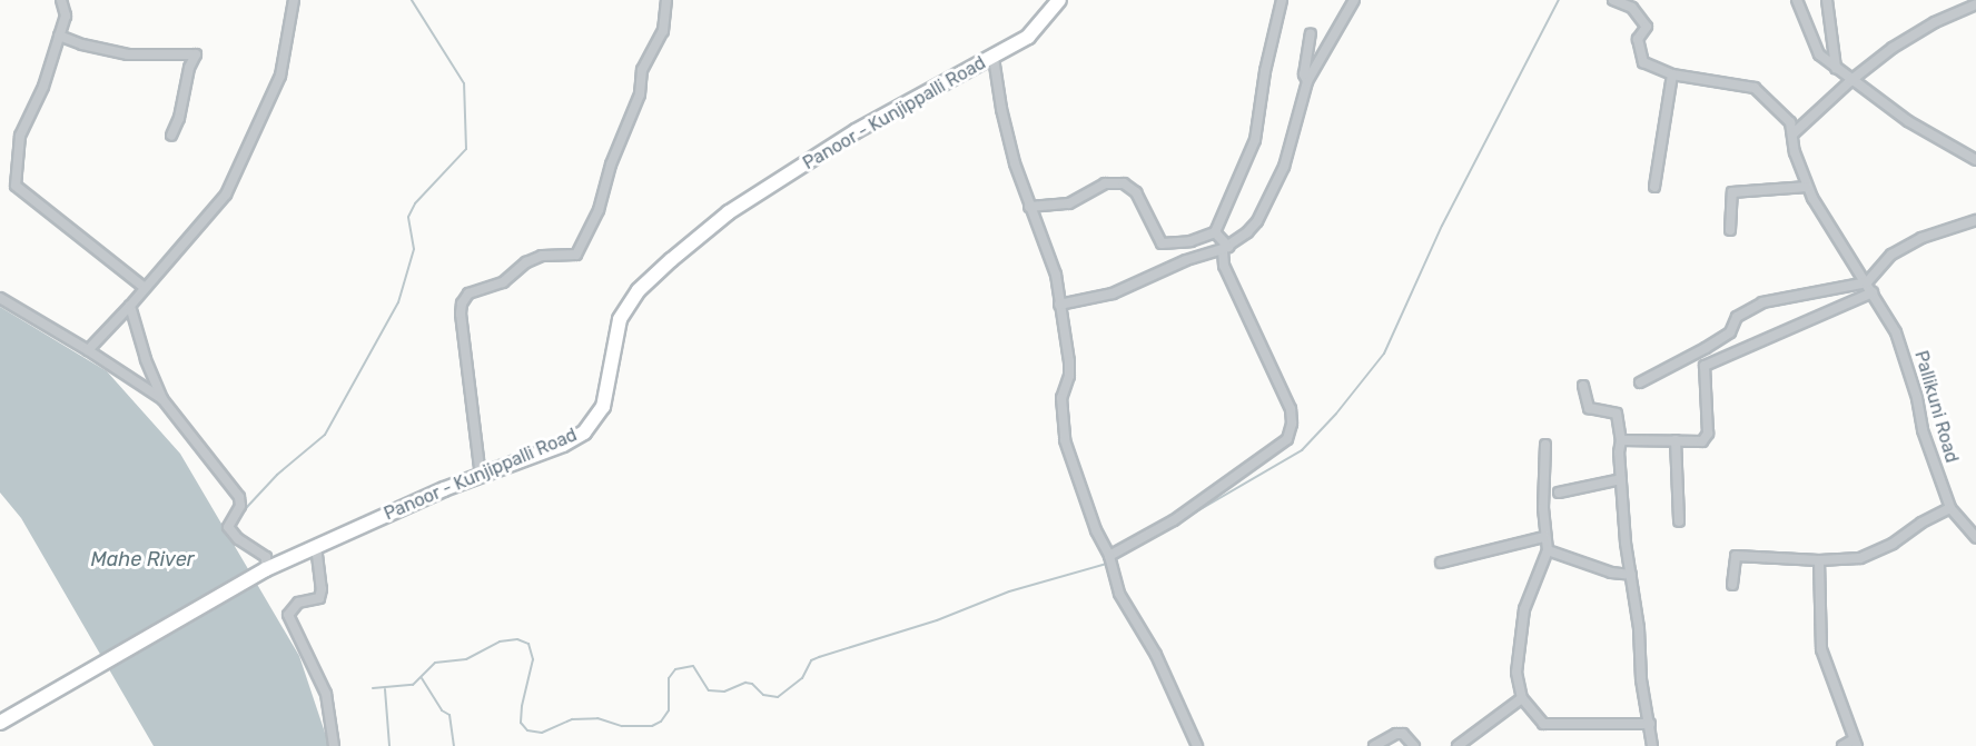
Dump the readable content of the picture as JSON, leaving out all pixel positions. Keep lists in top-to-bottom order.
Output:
{
  "streets": {
    "main road": ["Panoor - Kunjippalli Road"],
    "street": ["Pallikuni Road"]
  },
  "water": ["Mahe River"]
}
